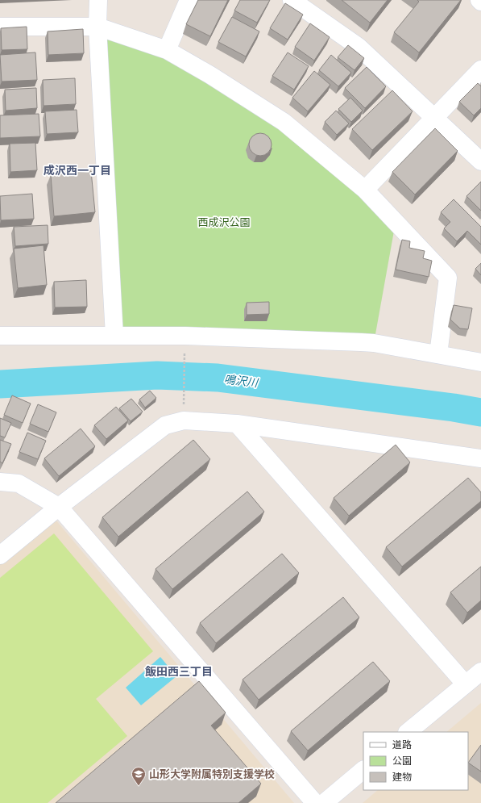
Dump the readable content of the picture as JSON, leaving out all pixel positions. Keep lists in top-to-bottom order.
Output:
{
  "districts": ["成沢西一丁目", "飯田西三丁目"],
  "water": ["鳴沢川"],
  "parks": ["西成沢公園"],
  "places": {
    "school or university": ["山形大学附属特別支援学校"]
  },
  "legend": ["道路", "公園", "建物"]
}
